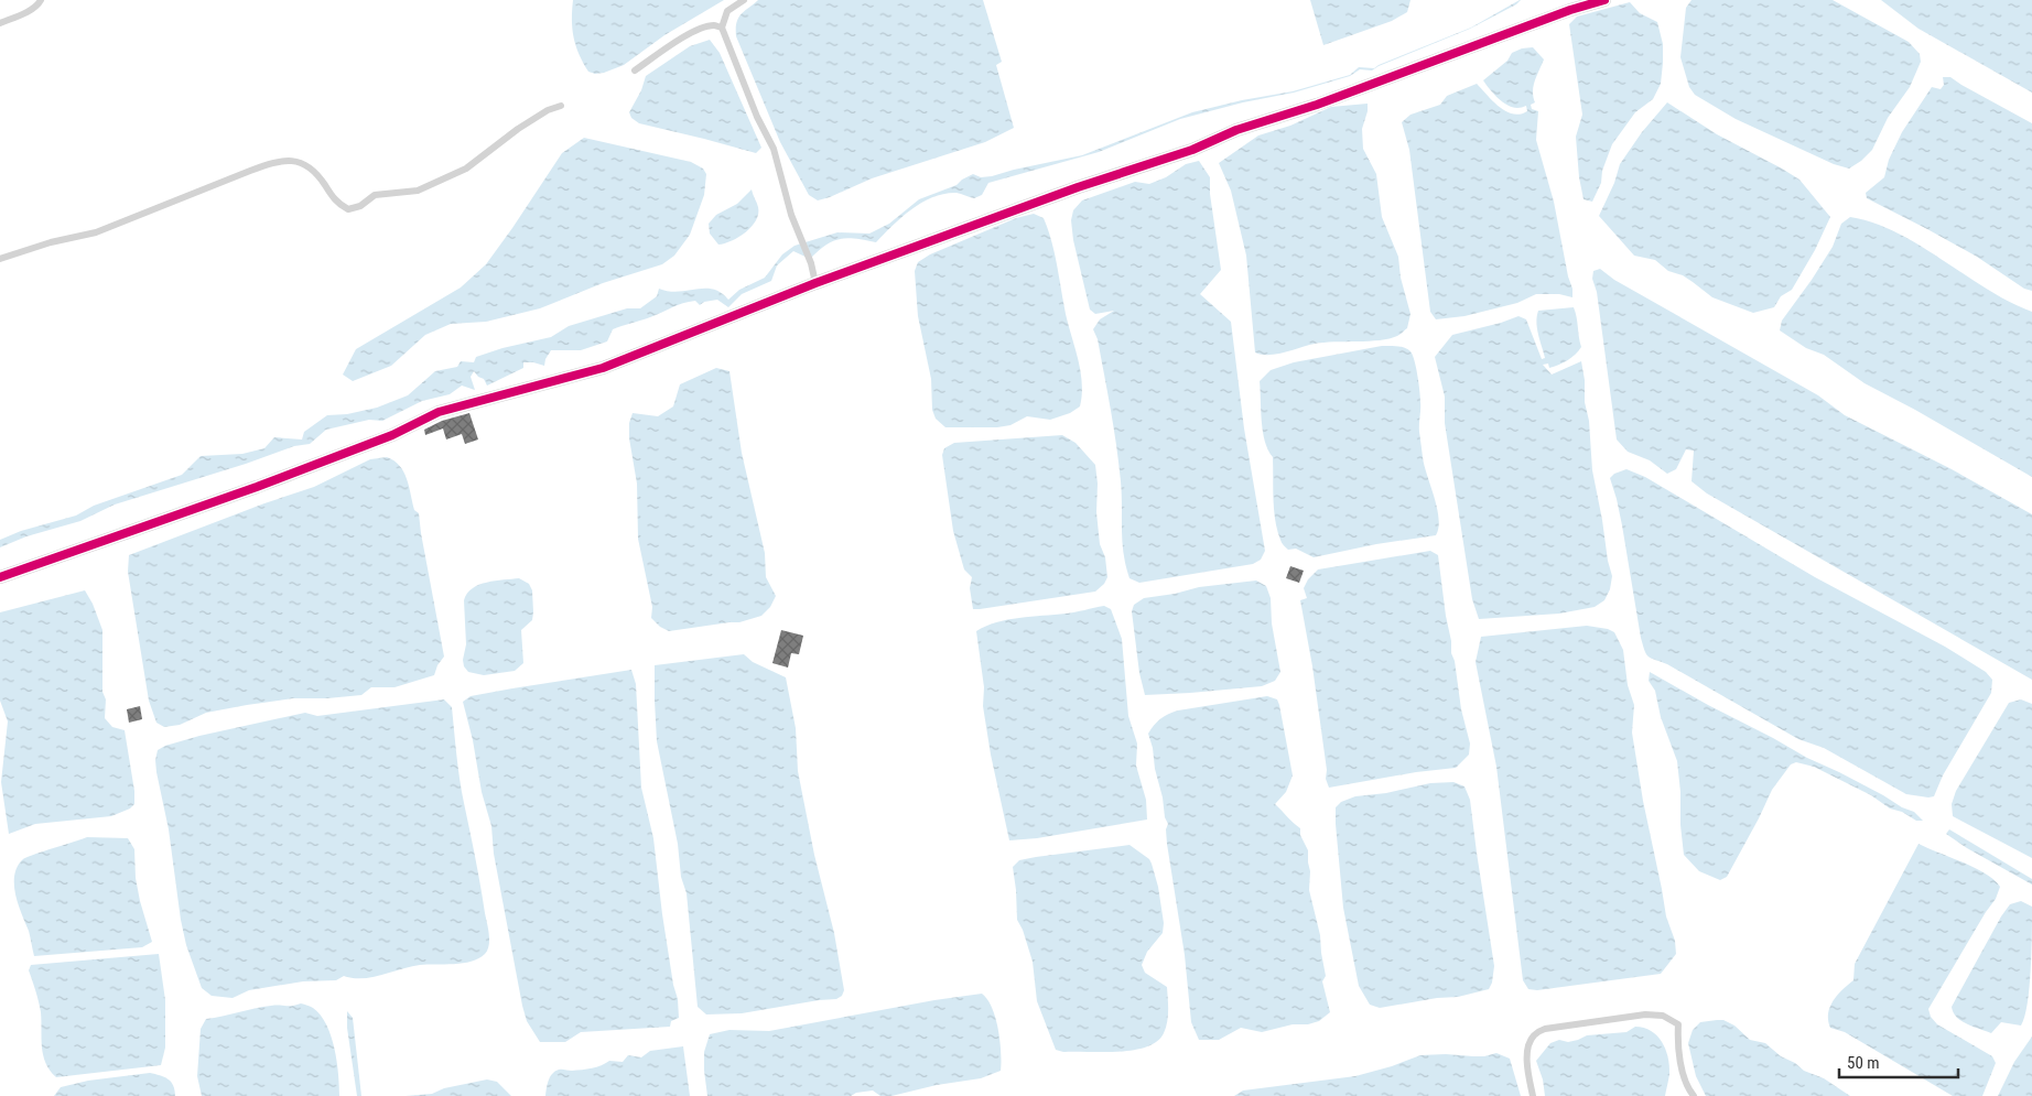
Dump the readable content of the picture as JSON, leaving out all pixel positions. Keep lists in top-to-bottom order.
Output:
{
  "scale_bar": "50 m"
}
